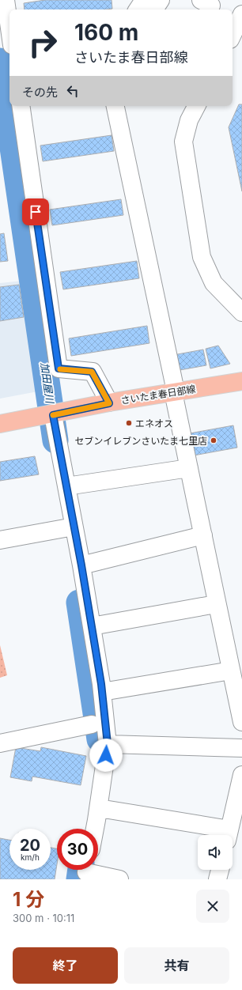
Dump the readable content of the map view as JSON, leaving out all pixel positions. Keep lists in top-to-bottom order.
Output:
{
  "streets": {
    "main road": ["さいたま春日部線"]
  },
  "water": ["加田屋川"],
  "places": ["エネオス", "セブンイレブンさいたま七里店"],
  "page": {
    "turn": ["160 m", "さいたま春日部線"],
    "then": "その先",
    "speed": "20 km/h",
    "limit": "30",
    "heading": ["1 分", "300 m · 10:11"],
    "buttons": ["終了", "共有"]
  }
}
